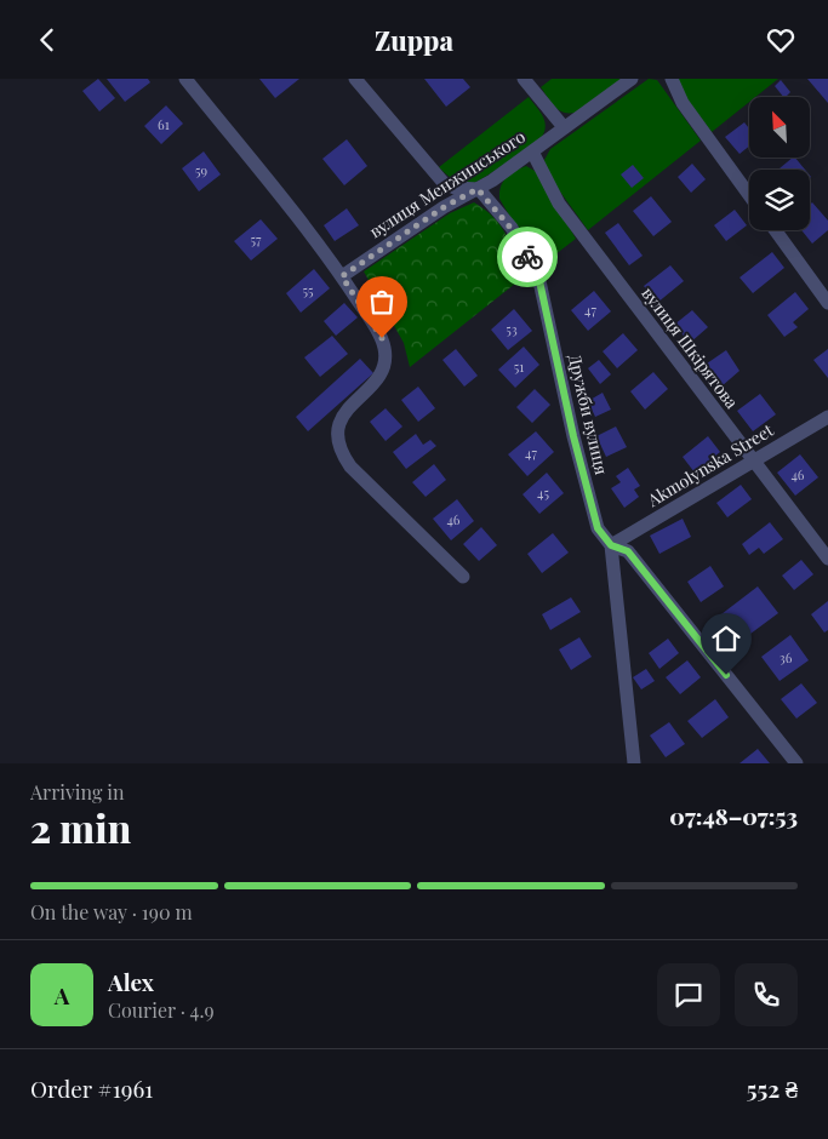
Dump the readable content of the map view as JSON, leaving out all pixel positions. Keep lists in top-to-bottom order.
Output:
{
  "streets": {
    "street": [
      "вулиця Менжинського",
      "вулиця Шкірятова",
      "Дружби вулиця",
      "Akmolynska Street"
    ]
  },
  "crossings": [
    ["вулиця Менжинського", "вулиця Шкірятова"],
    ["вулиця Менжинського", "Дружби вулиця"],
    ["вулиця Шкірятова", "Akmolynska Street"],
    ["Дружби вулиця", "Akmolynska Street"]
  ],
  "house_numbers": [
    "61",
    "59",
    "57",
    "55",
    "47",
    "53",
    "51",
    "47",
    "46",
    "45",
    "46",
    "36"
  ],
  "north": "top left",
  "page": {
    "header": "Zuppa",
    "heading": ["2 min", "Arriving in", "07:48–07:53"],
    "panel": [
      "Alex",
      "Courier · 4.9",
      "Order #1961",
      "552 ₴"
    ],
    "bar": "On the way · 190 m",
    "round": "A"
  }
}
